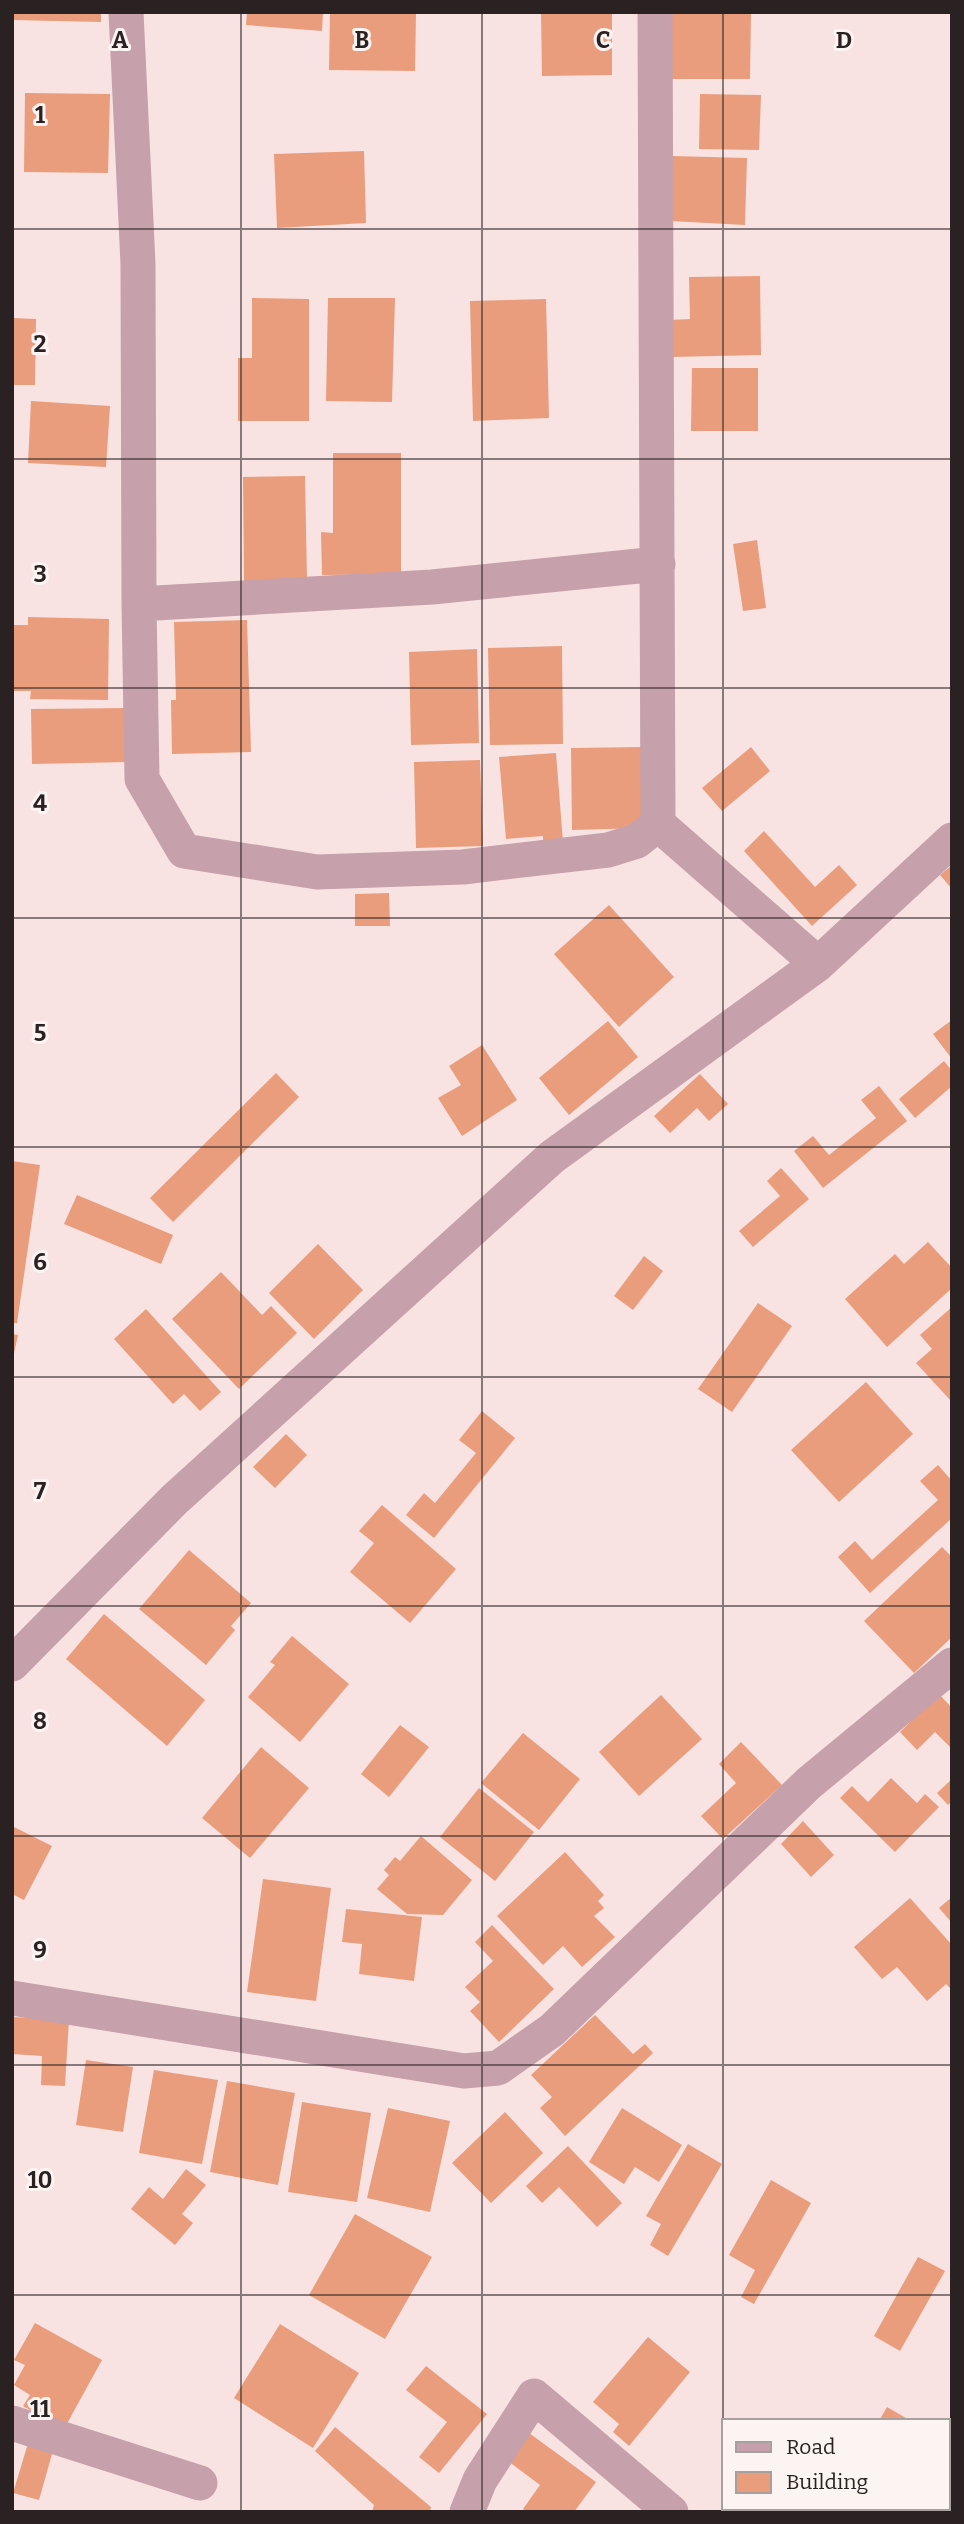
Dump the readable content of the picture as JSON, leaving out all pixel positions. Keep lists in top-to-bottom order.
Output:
{
  "legend": ["Road", "Building"],
  "grid": {
    "columns": [
      "A",
      "B",
      "C",
      "D"
    ],
    "rows": [
      "1",
      "2",
      "3",
      "4",
      "5",
      "6",
      "7",
      "8",
      "9",
      "10",
      "11"
    ]
  }
}
